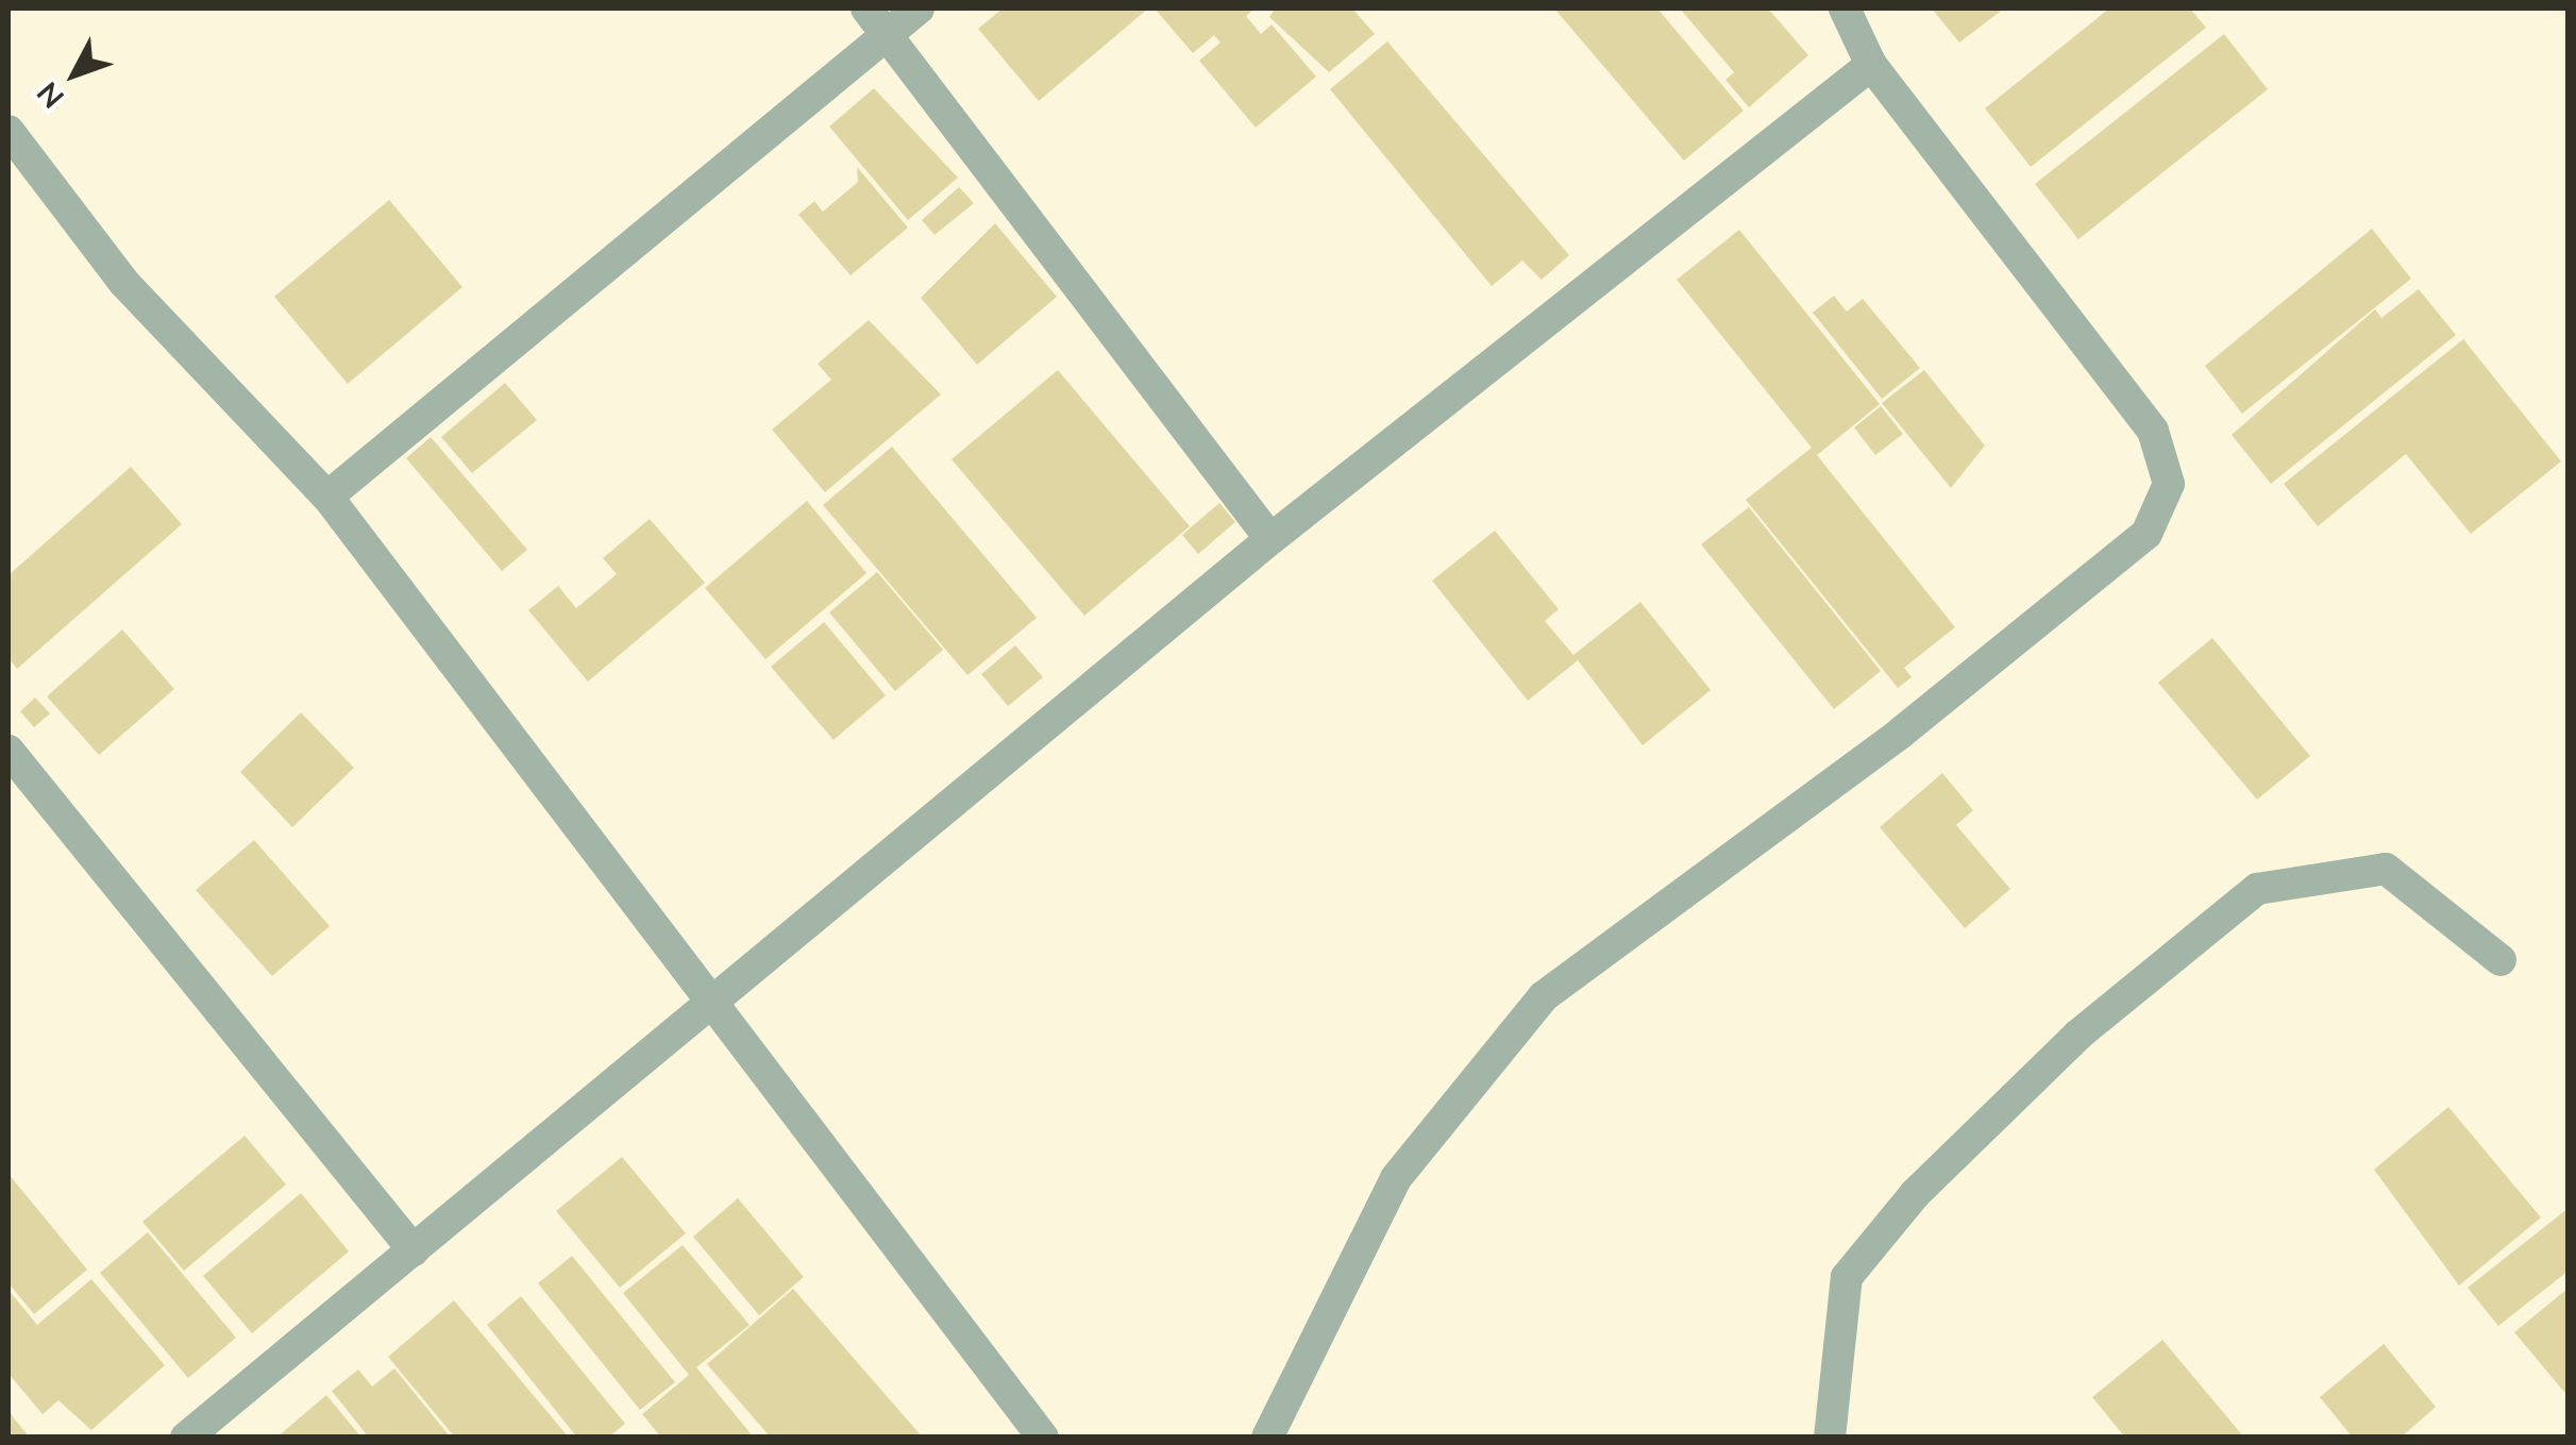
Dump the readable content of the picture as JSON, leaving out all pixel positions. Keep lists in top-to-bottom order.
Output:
{
  "north": "bottom left"
}
